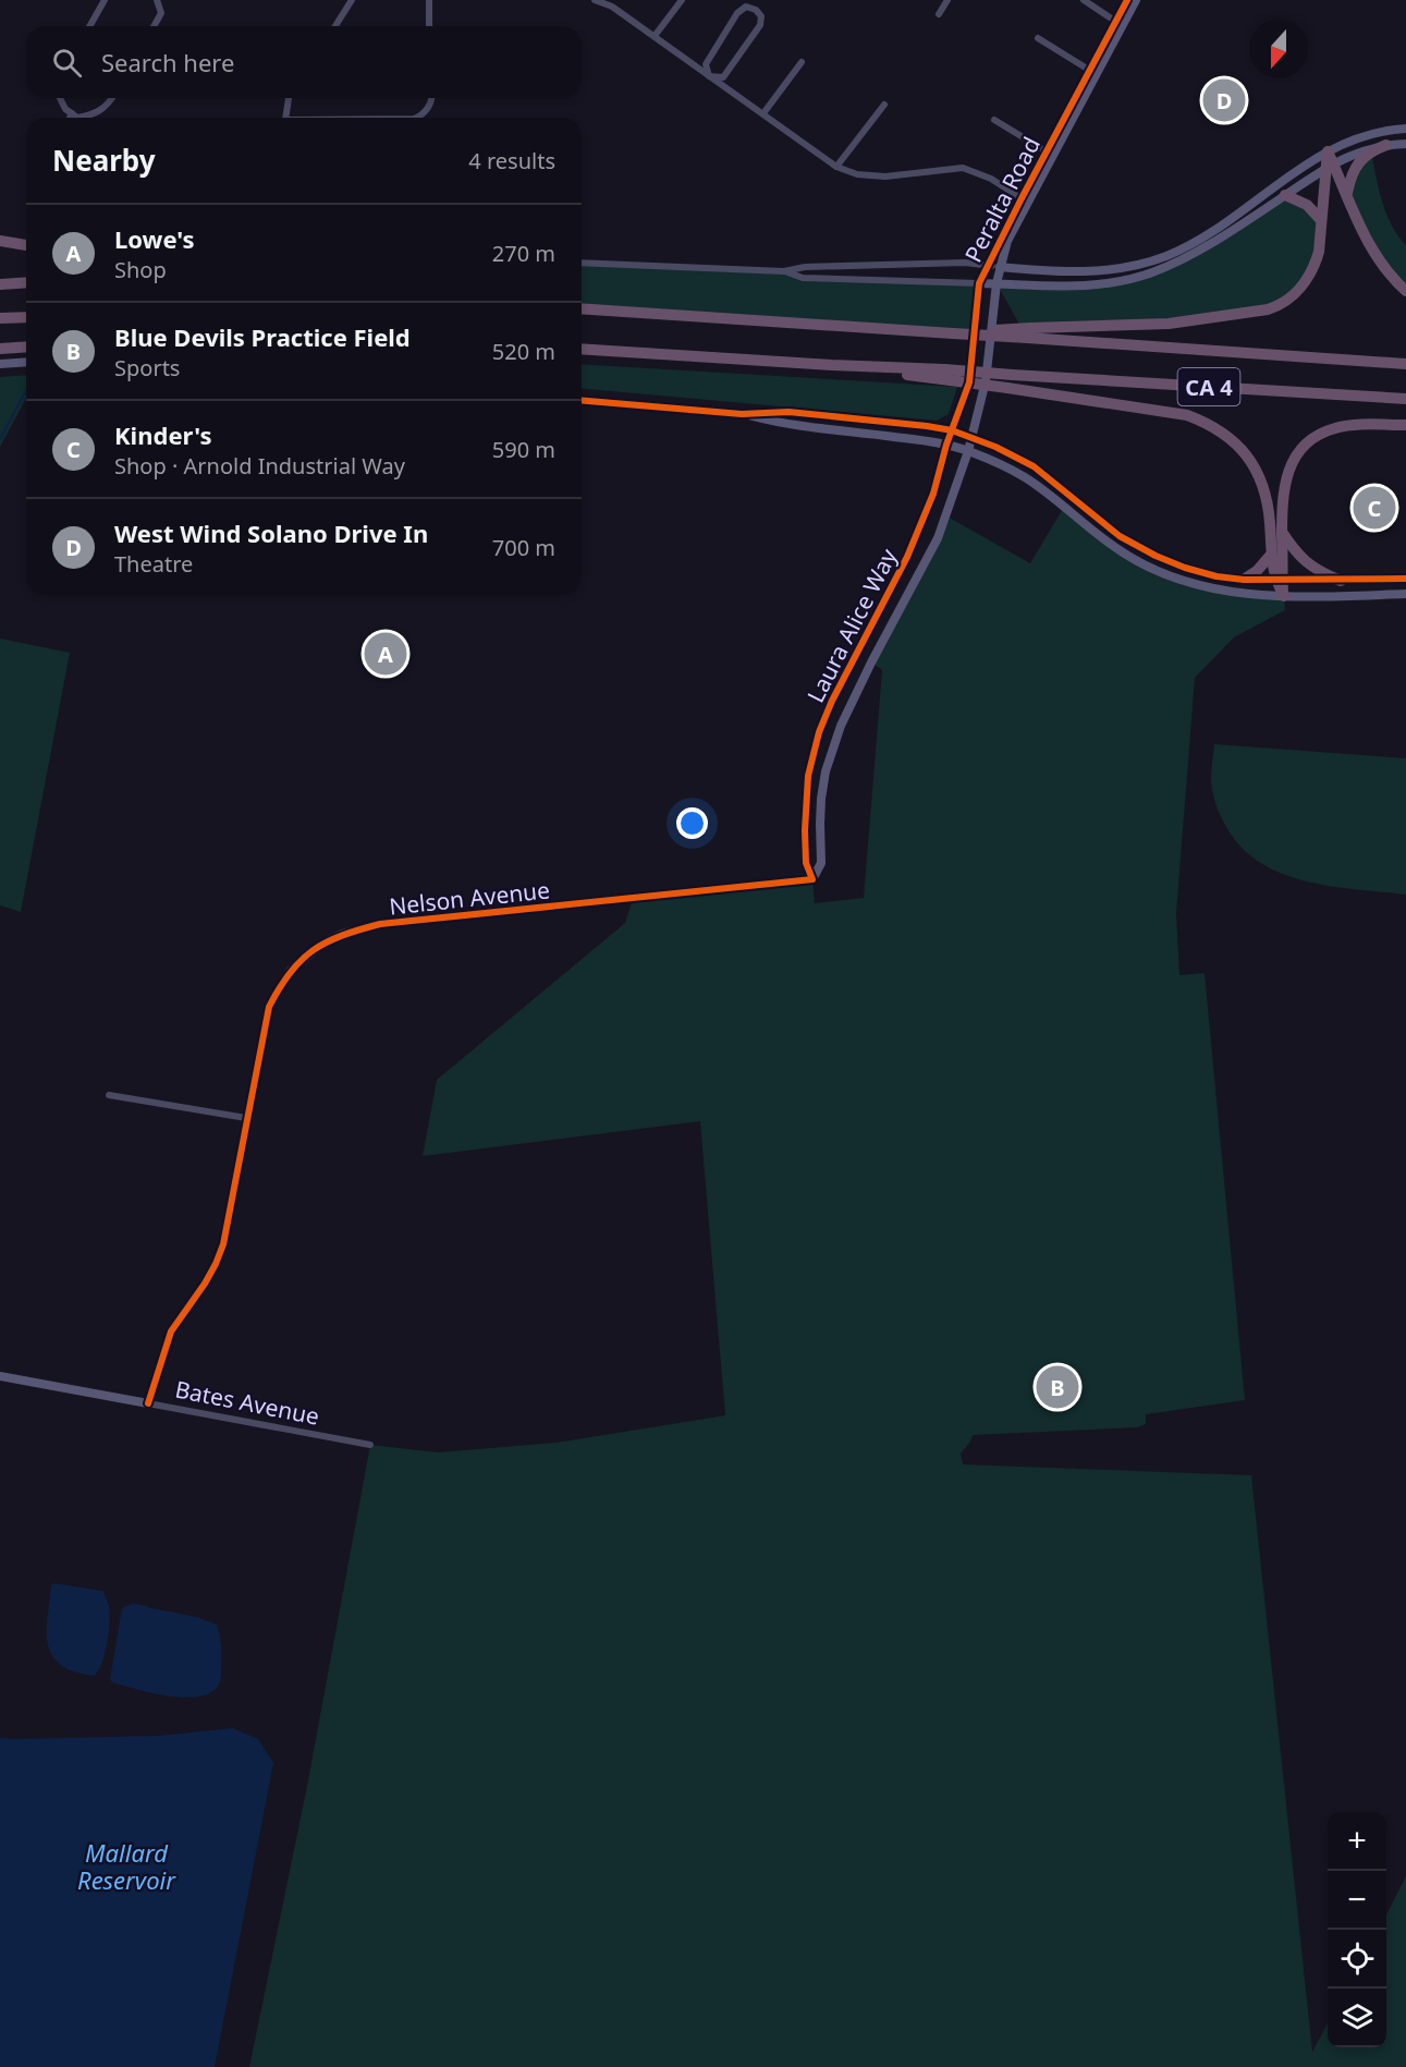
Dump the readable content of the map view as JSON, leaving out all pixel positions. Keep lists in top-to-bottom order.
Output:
{
  "streets": {
    "highway": ["CA 4"],
    "street": [
      "Peralta Road",
      "Laura Alice Way",
      "Nelson Avenue",
      "Bates Avenue"
    ]
  },
  "crossings": [
    ["Peralta Road", "Laura Alice Way"],
    ["Laura Alice Way", "Nelson Avenue"],
    ["Nelson Avenue", "Bates Avenue"]
  ],
  "water": ["Mallard Reservoir"],
  "north": "bottom",
  "page": {
    "search": "Search here",
    "pins": [
      "D",
      "C",
      "A",
      "B"
    ],
    "heading": ["Nearby", "4 results"],
    "list": [
      {
        "mark": "A",
        "name": "Lowe's",
        "note": "Shop",
        "value": "270 m"
      },
      {
        "mark": "B",
        "name": "Blue Devils Practice Field",
        "note": "Sports",
        "value": "520 m"
      },
      {
        "mark": "C",
        "name": "Kinder's",
        "note": "Shop · Arnold Industrial Way",
        "value": "590 m"
      },
      {
        "mark": "D",
        "name": "West Wind Solano Drive In",
        "note": "Theatre",
        "value": "700 m"
      }
    ],
    "map_buttons": ["+", "−"]
  }
}
